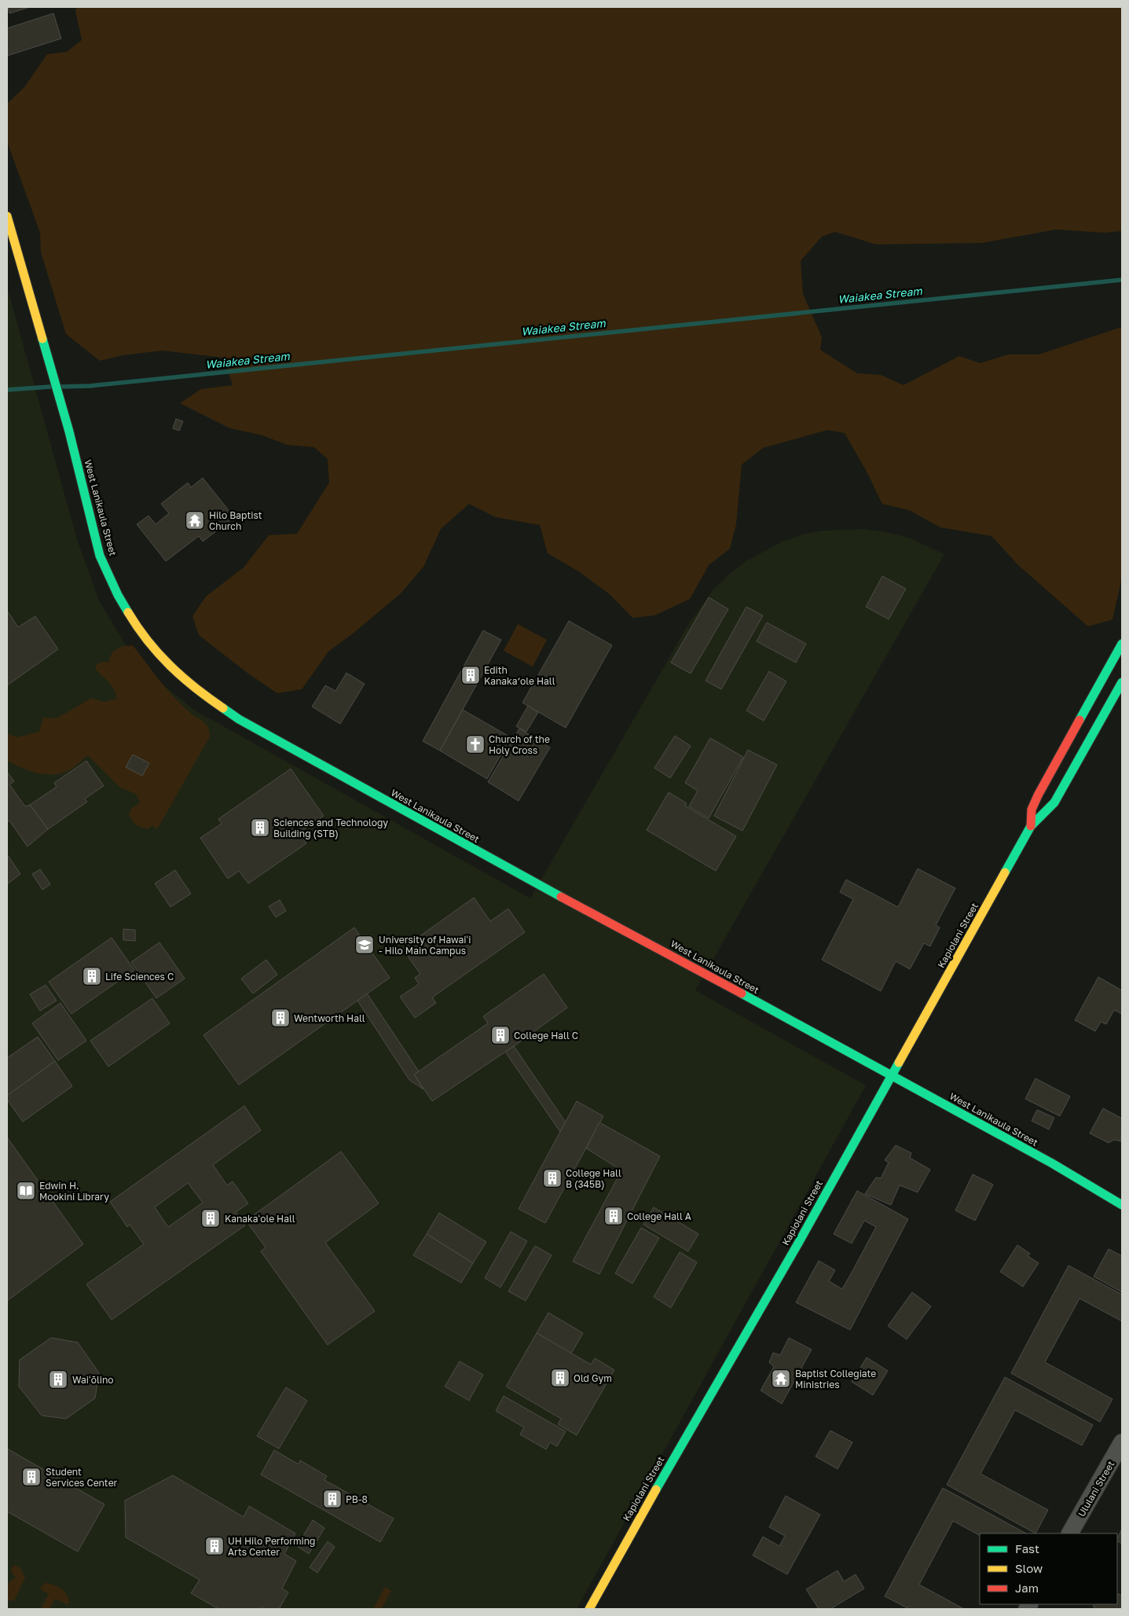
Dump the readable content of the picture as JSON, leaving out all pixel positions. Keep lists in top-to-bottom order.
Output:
{
  "streets": {
    "street": ["West Lanikaula Street", "Kapiolani Street", "Ululani Street"]
  },
  "crossings": [
    ["West Lanikaula Street", "Kapiolani Street"]
  ],
  "water": ["Waiakea Stream"],
  "places": {
    "temple": ["Hilo Baptist Church", "Baptist Collegiate Ministries"],
    "building": [
      "Edith Kanaka‘ole Hall",
      "Sciences and Technology Building (STB)",
      "Life Sciences C",
      "Wentworth Hall",
      "College Hall C",
      "College Hall B (345B)",
      "College Hall A",
      "Kanakaʻole Hall",
      "Old Gym",
      "Waiʻōlino",
      "Student Services Center",
      "PB-8",
      "UH Hilo Performing Arts Center"
    ],
    "church": ["Church of the Holy Cross"],
    "school or university": ["University of Hawaiʻi - Hilo Main Campus"],
    "library": ["Edwin H. Mookini Library"]
  },
  "legend": ["Fast", "Slow", "Jam"]
}
